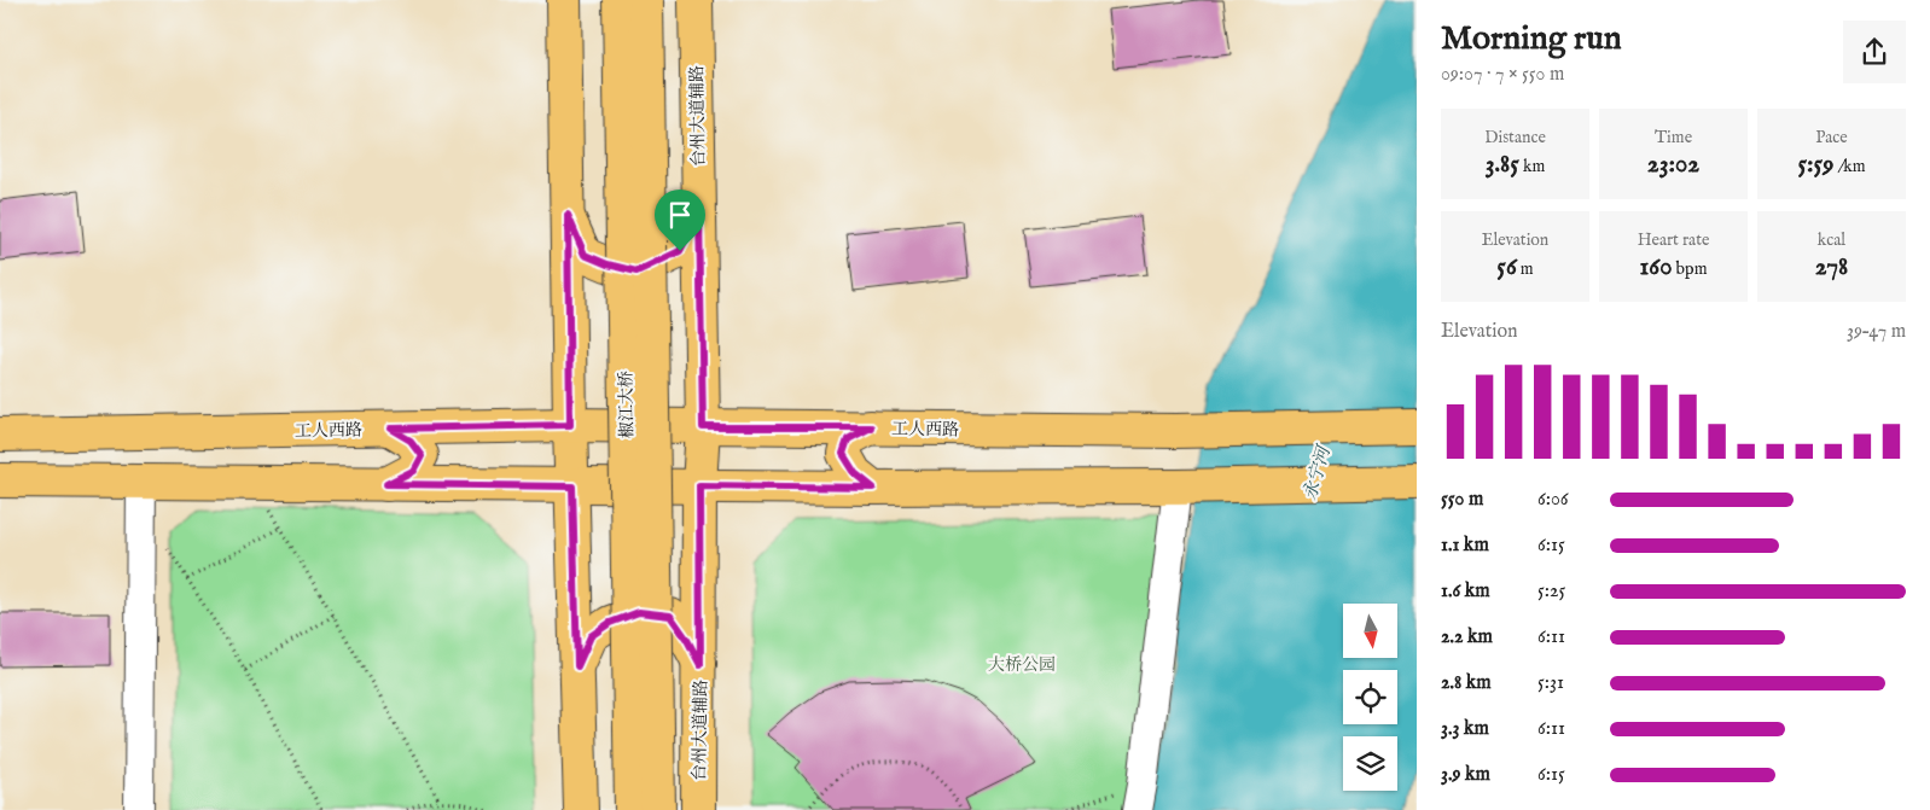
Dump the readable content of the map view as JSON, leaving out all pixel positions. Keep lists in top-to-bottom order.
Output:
{
  "streets": {
    "main road": ["台州大道辅路", "椒江大桥", "工人西路"]
  },
  "crossings": [
    ["台州大道辅路", "工人西路"]
  ],
  "water": ["永宁河"],
  "parks": ["大桥公园"],
  "north": "bottom",
  "page": {
    "heading": ["Morning run", "09:07 · 7 × 550 m"],
    "stats": [
      ["Distance", "3.85 km"],
      ["Time", "23:02"],
      ["Pace", "5:59 /km"],
      ["Elevation", "56 m"],
      ["Heart rate", "160 bpm"],
      ["kcal", "278"]
    ],
    "chart": ["Elevation", "39–47 m"],
    "list": [
      {
        "name": "550 m",
        "note": "6:06"
      },
      {
        "name": "1.1 km",
        "note": "6:15"
      },
      {
        "name": "1.6 km",
        "note": "5:25"
      },
      {
        "name": "2.2 km",
        "note": "6:11"
      },
      {
        "name": "2.8 km",
        "note": "5:31"
      },
      {
        "name": "3.3 km",
        "note": "6:11"
      },
      {
        "name": "3.9 km",
        "note": "6:15"
      }
    ]
  }
}
